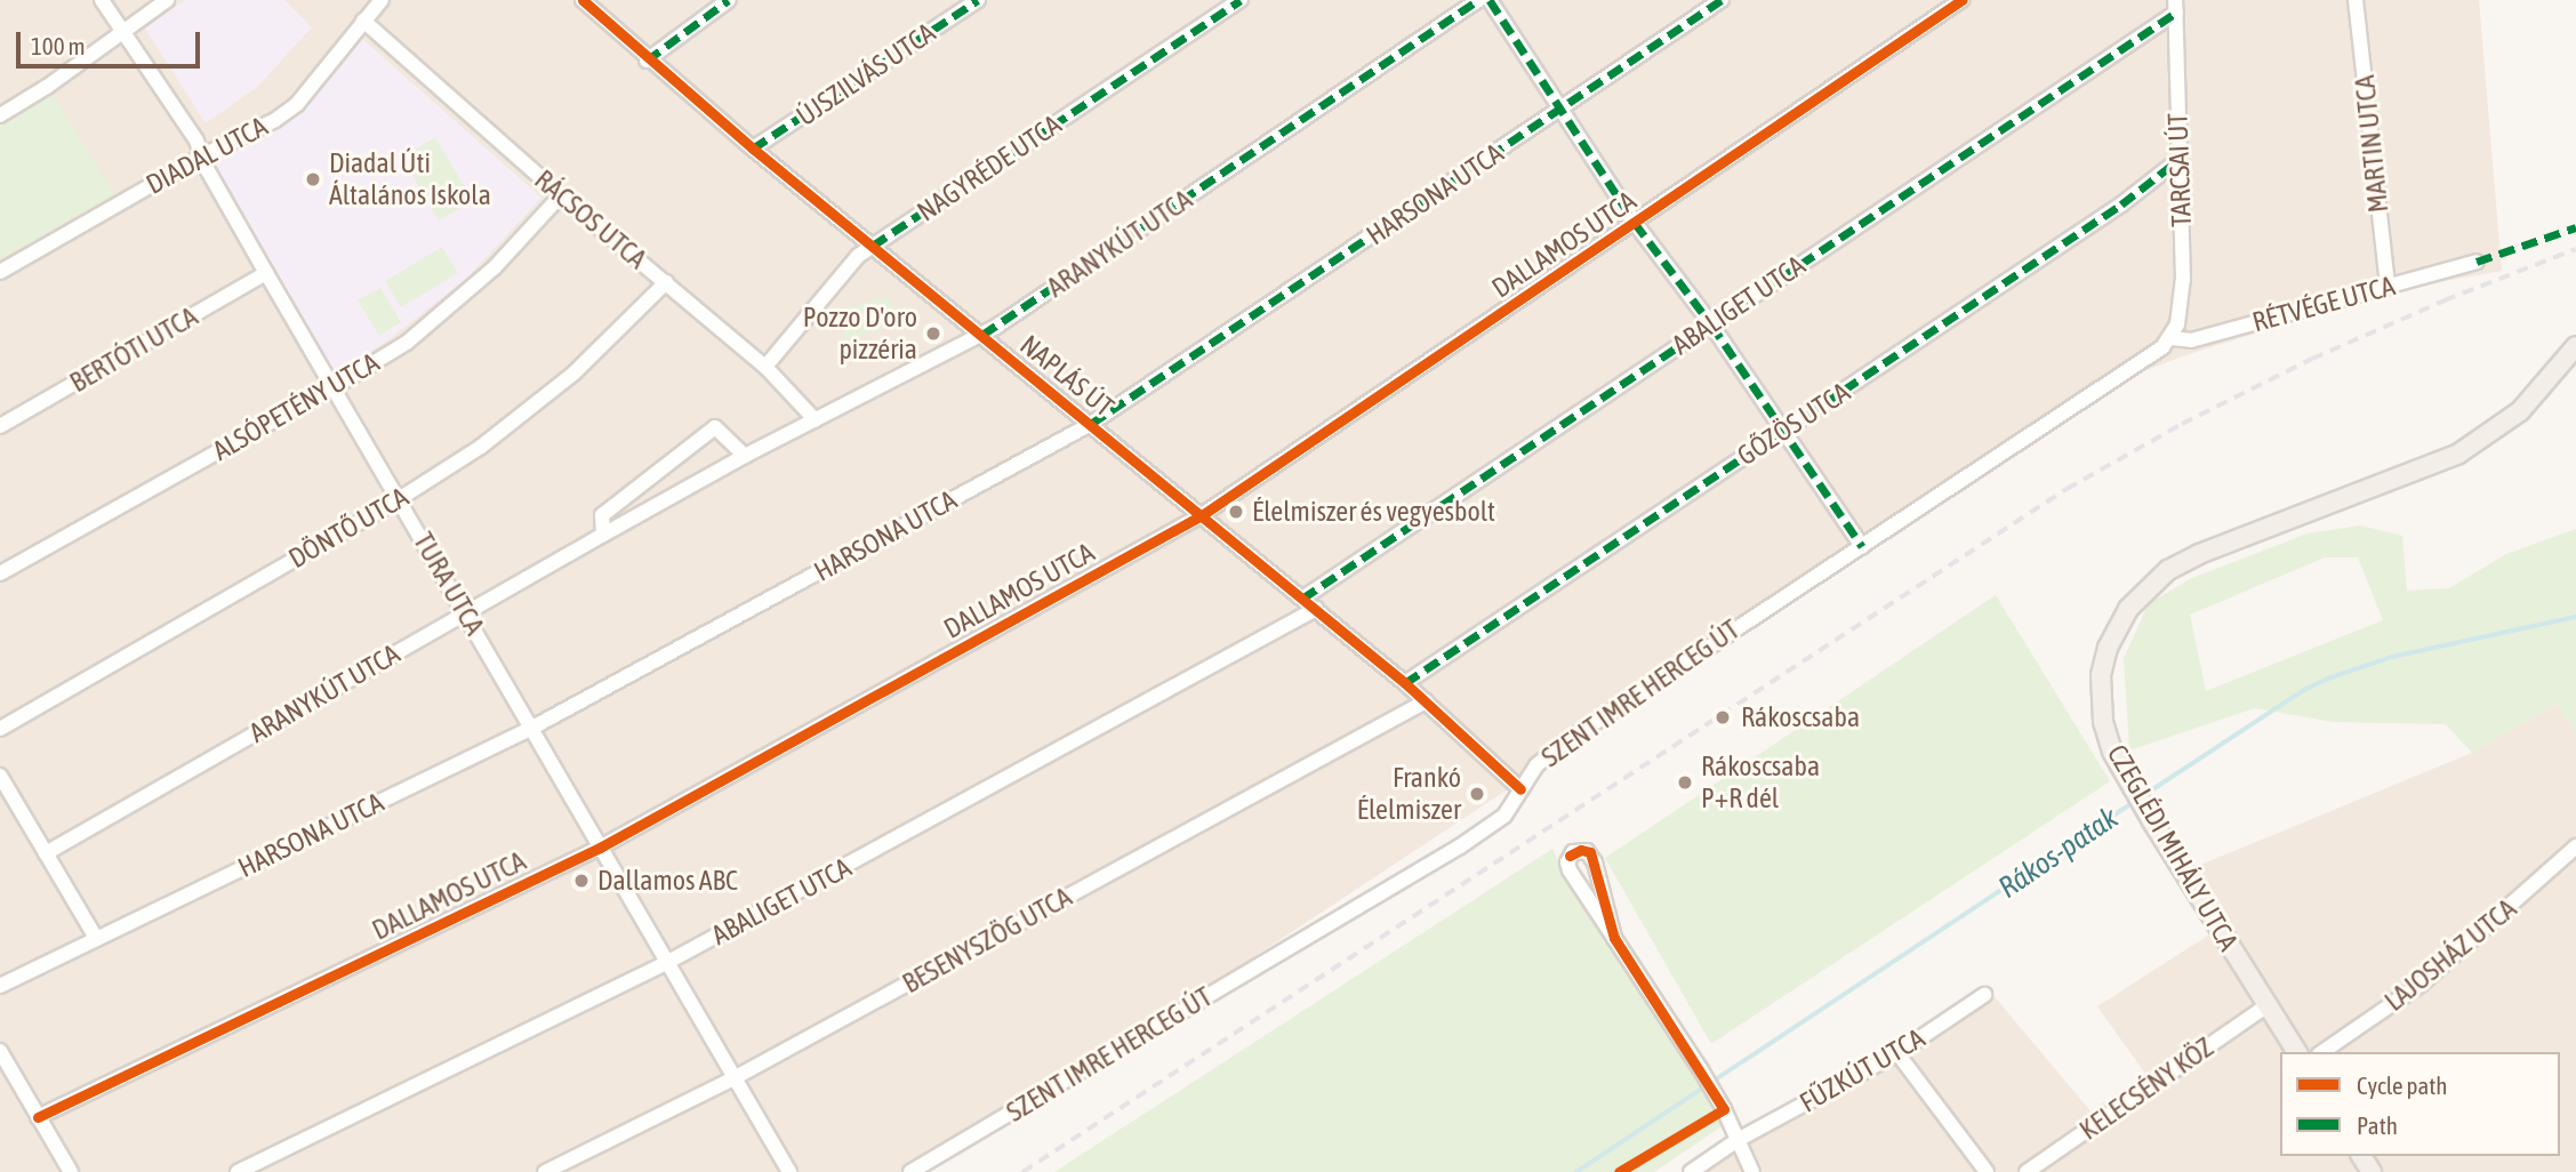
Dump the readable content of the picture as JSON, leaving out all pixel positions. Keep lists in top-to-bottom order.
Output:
{
  "streets": {
    "main road": ["CZEGLÉDI MIHÁLY UTCA"],
    "street": [
      "ÚJSZILVÁS UTCA",
      "MARTIN UTCA",
      "DIADAL UTCA",
      "NAGYRÉDE UTCA",
      "TARCSAI ÚT",
      "HARSONA UTCA",
      "RÁCSOS UTCA",
      "ARANYKÚT UTCA",
      "DALLAMOS UTCA",
      "RÉTVÉGE UTCA",
      "ABALIGET UTCA",
      "BERTÓTI UTCA",
      "NAPLÁS ÚT",
      "ALSÓPETÉNY UTCA",
      "GŐZÖS UTCA",
      "DÖNTŐ UTCA",
      "TURA UTCA",
      "SZENT IMRE HERCEG ÚT",
      "BESENYSZÖG UTCA",
      "LAJOSHÁZ UTCA",
      "FŰZKÚT UTCA",
      "KELECSÉNY KÖZ"
    ]
  },
  "crossings": [
    ["ÚJSZILVÁS UTCA", "NAPLÁS ÚT"],
    ["MARTIN UTCA", "RÉTVÉGE UTCA"],
    ["DIADAL UTCA", "RÁCSOS UTCA"],
    ["DIADAL UTCA", "TURA UTCA"],
    ["NAGYRÉDE UTCA", "RÁCSOS UTCA"],
    ["NAGYRÉDE UTCA", "NAPLÁS ÚT"],
    ["TARCSAI ÚT", "RÉTVÉGE UTCA"],
    ["TARCSAI ÚT", "ABALIGET UTCA"],
    ["TARCSAI ÚT", "GŐZÖS UTCA"],
    ["TARCSAI ÚT", "SZENT IMRE HERCEG ÚT"],
    ["HARSONA UTCA", "NAPLÁS ÚT"],
    ["HARSONA UTCA", "TURA UTCA"],
    ["RÁCSOS UTCA", "ARANYKÚT UTCA"],
    ["RÁCSOS UTCA", "ALSÓPETÉNY UTCA"],
    ["RÁCSOS UTCA", "DÖNTŐ UTCA"],
    ["ARANYKÚT UTCA", "NAPLÁS ÚT"],
    ["ARANYKÚT UTCA", "TURA UTCA"],
    ["DALLAMOS UTCA", "NAPLÁS ÚT"],
    ["DALLAMOS UTCA", "TURA UTCA"],
    ["RÉTVÉGE UTCA", "SZENT IMRE HERCEG ÚT"],
    ["ABALIGET UTCA", "NAPLÁS ÚT"],
    ["ABALIGET UTCA", "TURA UTCA"],
    ["BERTÓTI UTCA", "TURA UTCA"],
    ["NAPLÁS ÚT", "GŐZÖS UTCA"],
    ["NAPLÁS ÚT", "SZENT IMRE HERCEG ÚT"],
    ["NAPLÁS ÚT", "BESENYSZÖG UTCA"],
    ["ALSÓPETÉNY UTCA", "TURA UTCA"],
    ["DÖNTŐ UTCA", "TURA UTCA"],
    ["TURA UTCA", "BESENYSZÖG UTCA"],
    ["CZEGLÉDI MIHÁLY UTCA", "KELECSÉNY KÖZ"]
  ],
  "water": ["Rákos-patak"],
  "places": [
    "Diadal Úti Általános Iskola",
    "Pozzo D'oro pizzéria",
    "Élelmiszer és vegyesbolt",
    "Rákoscsaba",
    "Rákoscsaba P+R dél",
    "Frankó Élelmiszer",
    "Dallamos ABC"
  ],
  "legend": ["Cycle path", "Path"],
  "scale_bar": "100 m"
}
